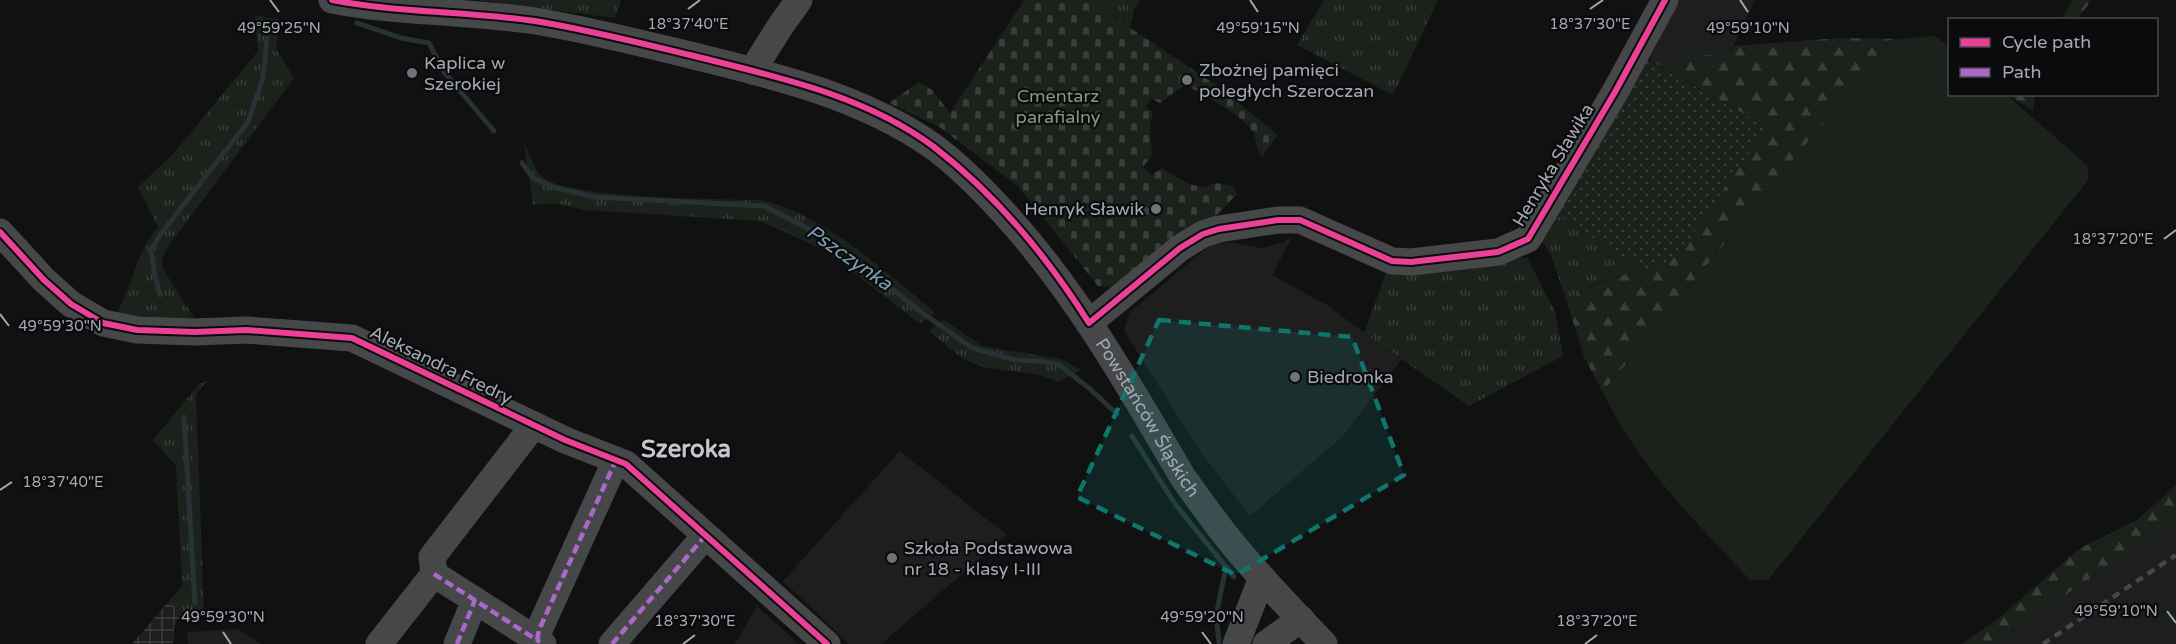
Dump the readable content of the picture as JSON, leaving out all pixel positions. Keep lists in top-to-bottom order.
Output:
{
  "streets": {
    "street": ["Henryka Sławika", "Aleksandra Fredry", "Powstańców Śląskich"]
  },
  "crossings": [
    ["Henryka Sławika", "Powstańców Śląskich"]
  ],
  "districts": ["Szeroka"],
  "water": ["Pszczynka"],
  "parks": ["Cmentarz parafialny"],
  "places": [
    "Kaplica w Szerokiej",
    "Zbożnej pamięci poległych Szeroczan",
    "Henryk Sławik",
    "Biedronka",
    "Szkoła Podstawowa nr 18 - klasy I-III"
  ],
  "legend": ["Cycle path", "Path"],
  "coordinates": [
    "18°37'40\"E",
    "18°37'30\"E",
    "49°59'25\"N",
    "49°59'15\"N",
    "49°59'10\"N",
    "18°37'20\"E",
    "49°59'30\"N",
    "49°59'20\"N"
  ]
}
